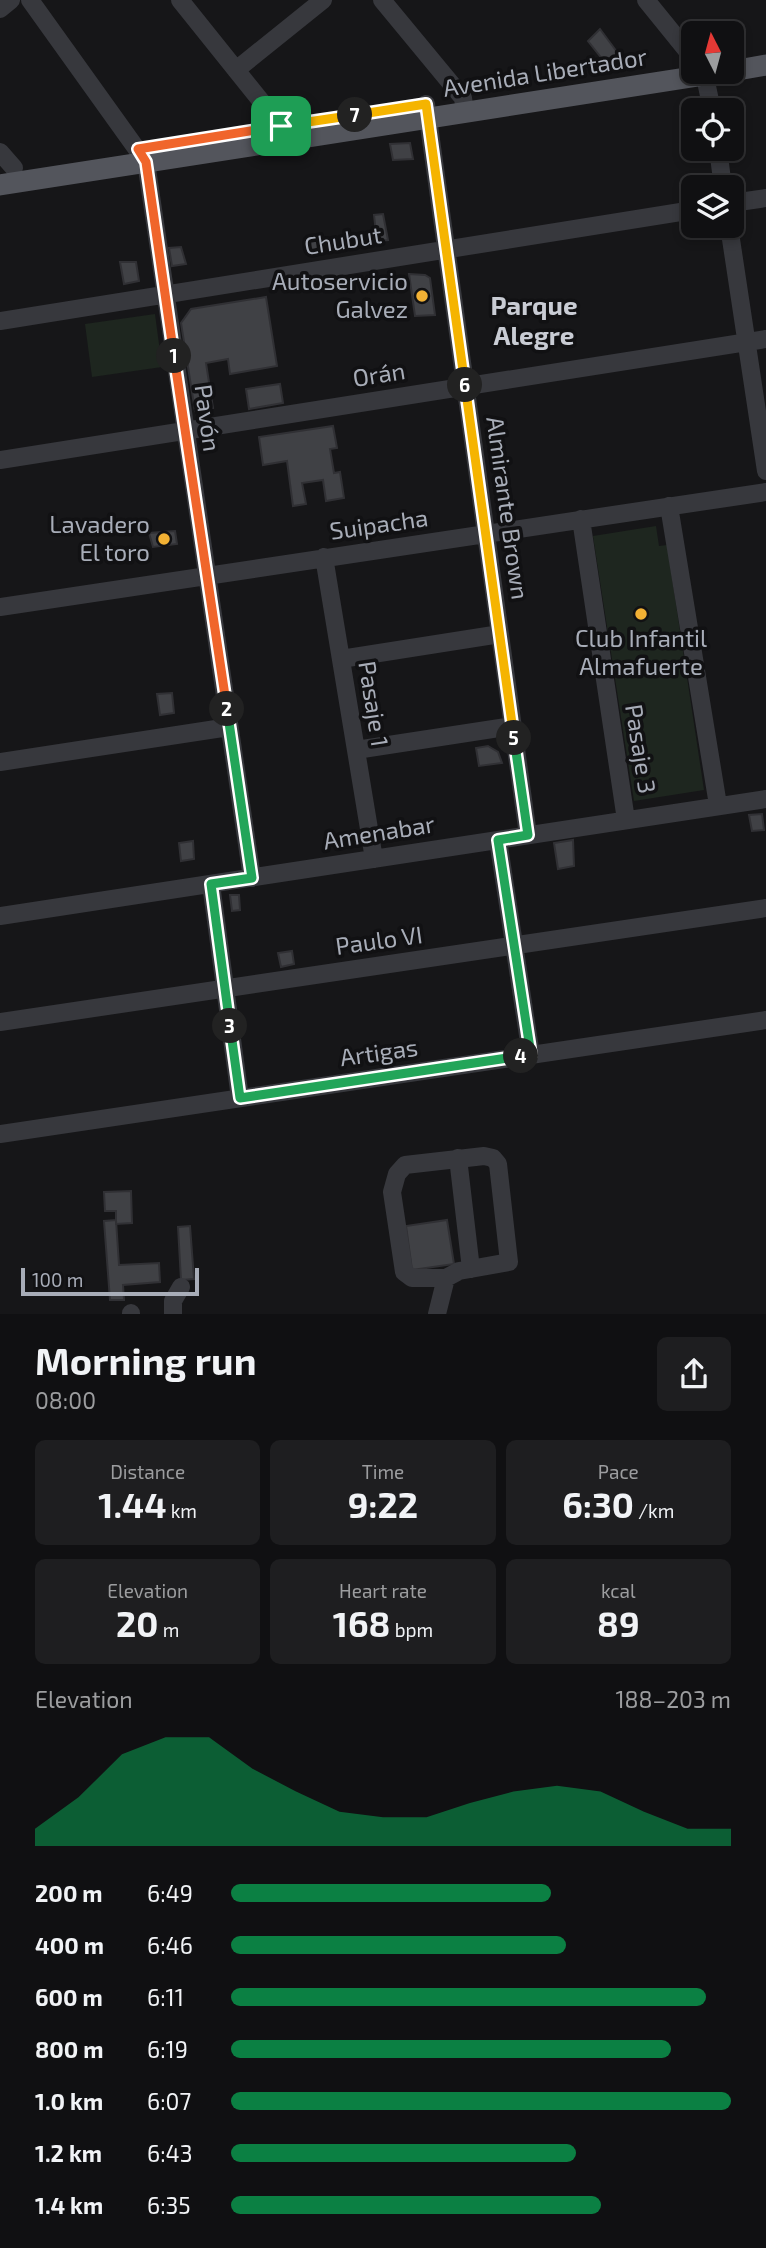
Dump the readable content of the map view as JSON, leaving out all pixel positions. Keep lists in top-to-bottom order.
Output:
{
  "streets": {
    "main road": ["Avenida Libertador"],
    "street": [
      "Chubut",
      "Orán",
      "Pavón",
      "Almirante Brown",
      "Suipacha",
      "Pasaje 1",
      "Pasaje 3",
      "Amenabar",
      "Paulo VI",
      "Artigas"
    ]
  },
  "crossings": [
    ["Avenida Libertador", "Pavón"],
    ["Avenida Libertador", "Almirante Brown"],
    ["Chubut", "Pavón"],
    ["Chubut", "Almirante Brown"],
    ["Orán", "Pavón"],
    ["Orán", "Almirante Brown"],
    ["Pavón", "Suipacha"],
    ["Pavón", "Amenabar"],
    ["Almirante Brown", "Suipacha"],
    ["Almirante Brown", "Amenabar"],
    ["Suipacha", "Pasaje 1"],
    ["Suipacha", "Pasaje 3"],
    ["Pasaje 1", "Amenabar"],
    ["Pasaje 3", "Amenabar"]
  ],
  "districts": ["Parque Alegre"],
  "places": ["Autoservicio Galvez", "Lavadero El toro", "Club Infantil Almafuerte"],
  "scale_bar": "100 m",
  "north": "top",
  "page": {
    "pins": [
      "7",
      "1",
      "6",
      "2",
      "5",
      "3",
      "4"
    ],
    "scale": "100 m",
    "heading": ["Morning run", "08:00"],
    "stats": [
      ["Distance", "1.44 km"],
      ["Time", "9:22"],
      ["Pace", "6:30 /km"],
      ["Elevation", "20 m"],
      ["Heart rate", "168 bpm"],
      ["kcal", "89"]
    ],
    "chart": ["Elevation", "188–203 m"],
    "list": [
      {
        "name": "200 m",
        "note": "6:49"
      },
      {
        "name": "400 m",
        "note": "6:46"
      },
      {
        "name": "600 m",
        "note": "6:11"
      },
      {
        "name": "800 m",
        "note": "6:19"
      },
      {
        "name": "1.0 km",
        "note": "6:07"
      },
      {
        "name": "1.2 km",
        "note": "6:43"
      },
      {
        "name": "1.4 km",
        "note": "6:35"
      }
    ]
  }
}
